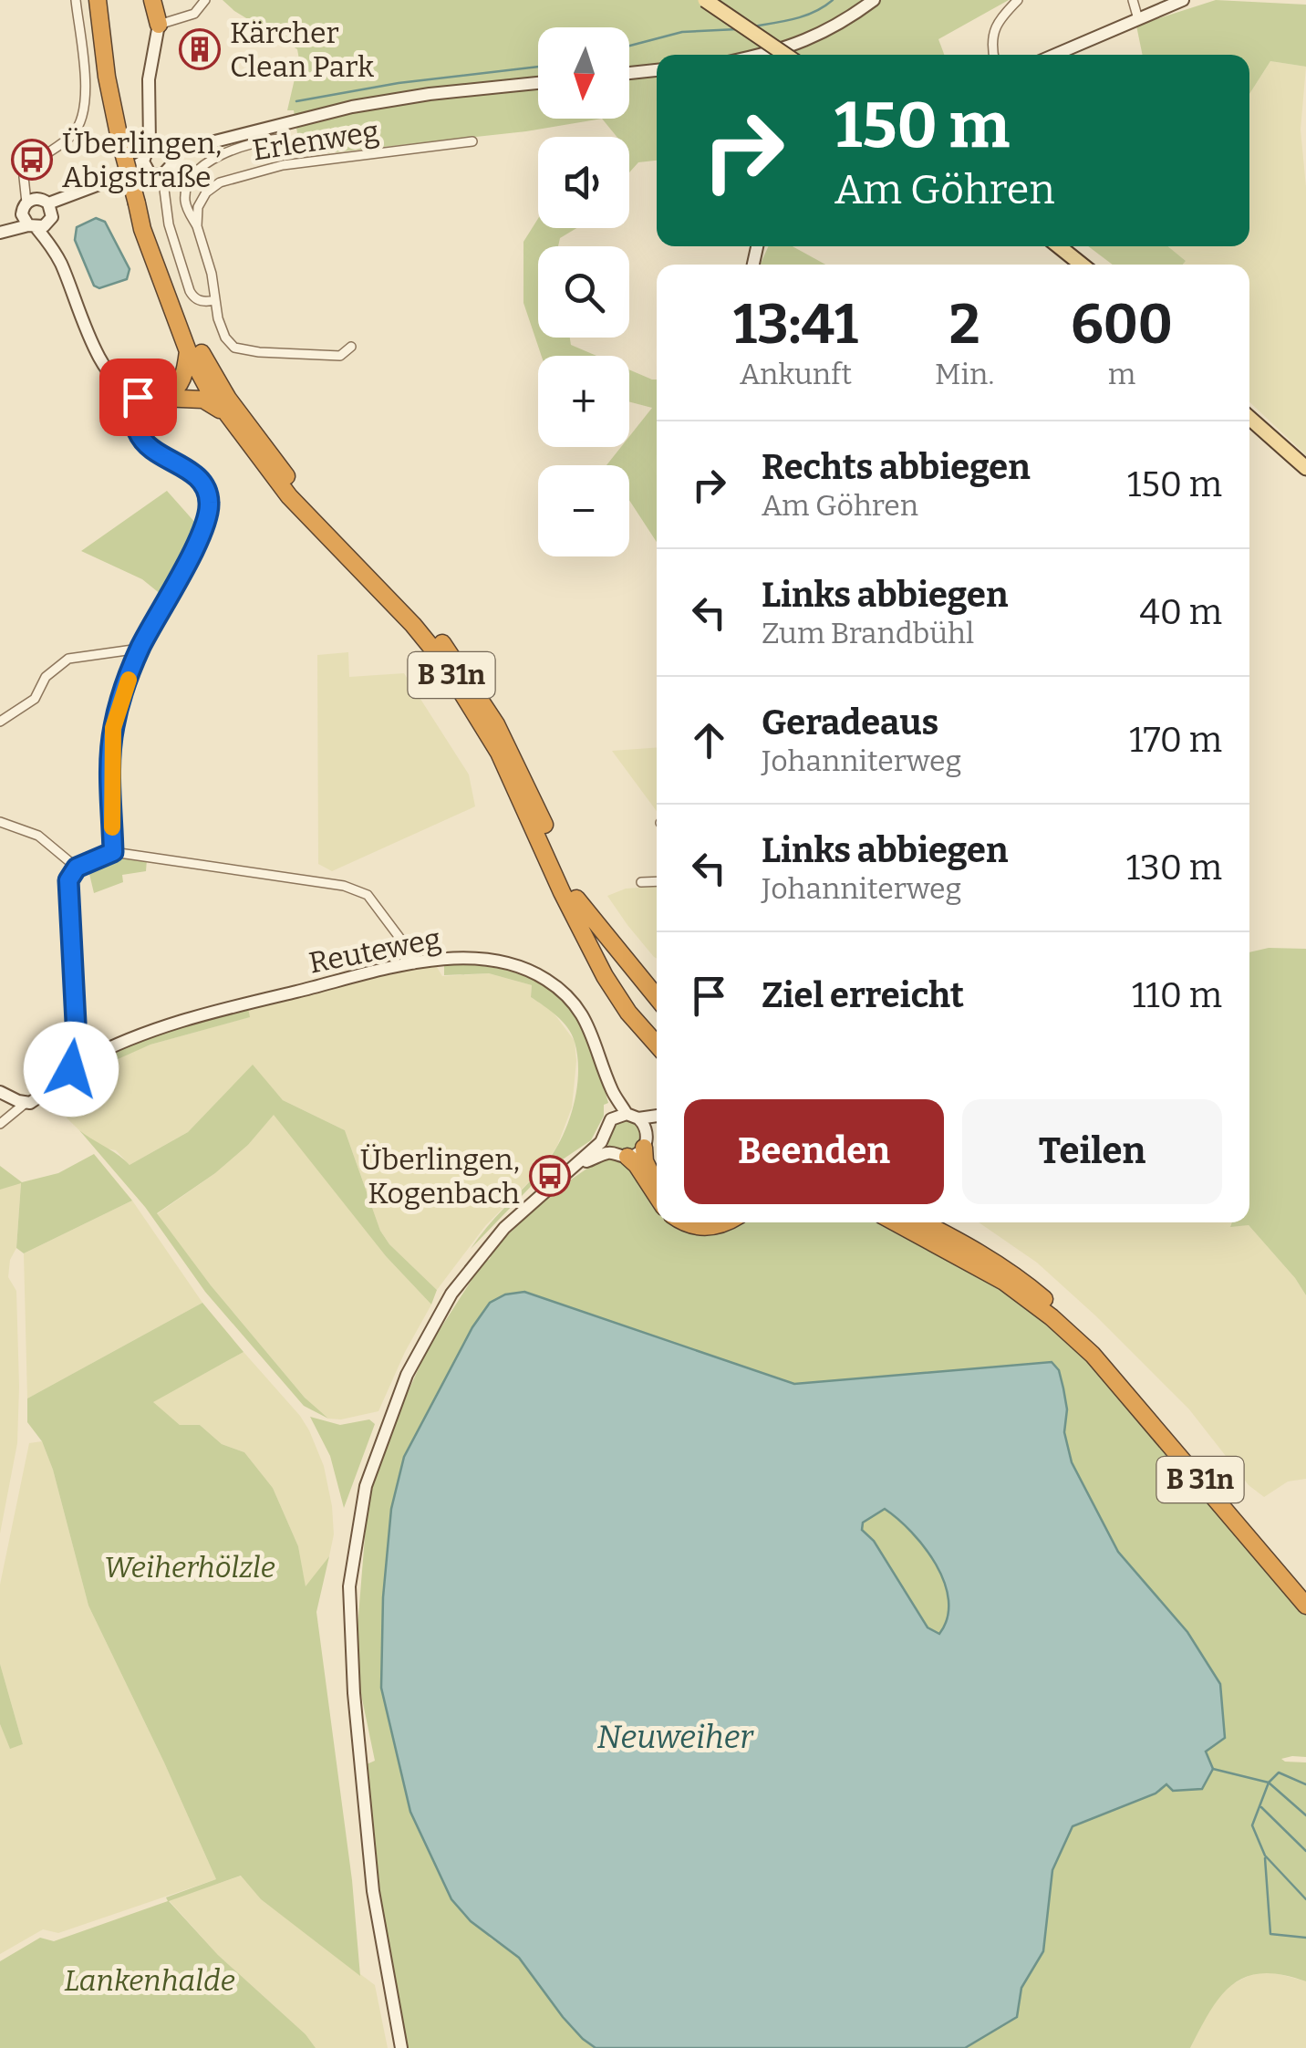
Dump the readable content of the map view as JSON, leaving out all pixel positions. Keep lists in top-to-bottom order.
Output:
{
  "streets": {
    "highway": ["B 31n"],
    "main road": ["Reuteweg"],
    "street": ["Erlenweg"]
  },
  "water": ["Neuweiher"],
  "parks": ["Weiherhölzle", "Lankenhalde"],
  "places": {
    "building": ["Kärcher Clean Park"],
    "bus stop": ["Überlingen, Abigstraße", "Überlingen, Kogenbach"]
  },
  "north": "bottom",
  "page": {
    "map_buttons": ["+", "−"],
    "turn": ["150 m", "Am Göhren"],
    "eta": [
      "13:41",
      "Ankunft",
      "2",
      "Min.",
      "600",
      "m"
    ],
    "list": [
      {
        "name": "Rechts abbiegen",
        "note": "Am Göhren",
        "value": "150 m"
      },
      {
        "name": "Links abbiegen",
        "note": "Zum Brandbühl",
        "value": "40 m"
      },
      {
        "name": "Geradeaus",
        "note": "Johanniterweg",
        "value": "170 m"
      },
      {
        "name": "Links abbiegen",
        "note": "Johanniterweg",
        "value": "130 m"
      },
      {
        "name": "Ziel erreicht",
        "value": "110 m"
      }
    ],
    "buttons": ["Beenden", "Teilen"]
  }
}
